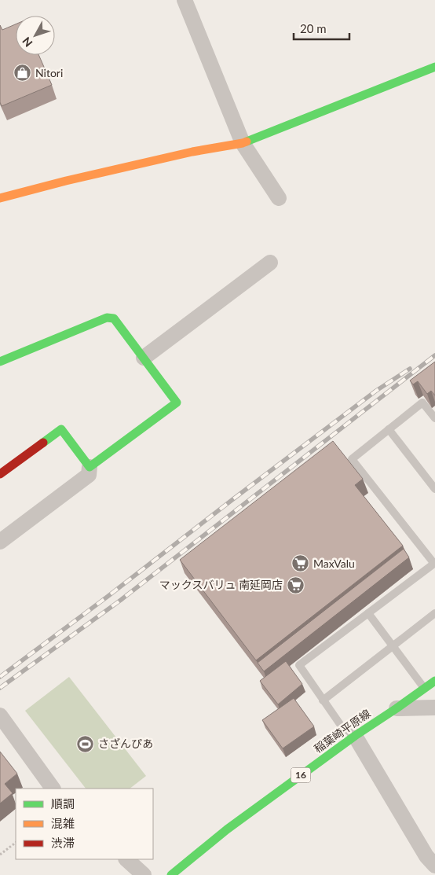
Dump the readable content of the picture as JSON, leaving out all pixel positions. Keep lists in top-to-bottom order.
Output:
{
  "streets": {
    "street": ["稲葉崎平原線", "16"]
  },
  "places": {
    "shop": ["Nitori"],
    "supermarket": ["MaxValu", "マックスバリュ 南延岡店"],
    "sports": ["さざんぴあ"]
  },
  "legend": ["順調", "混雑", "渋滞"],
  "scale_bar": "20 m",
  "north": "bottom left"
}
